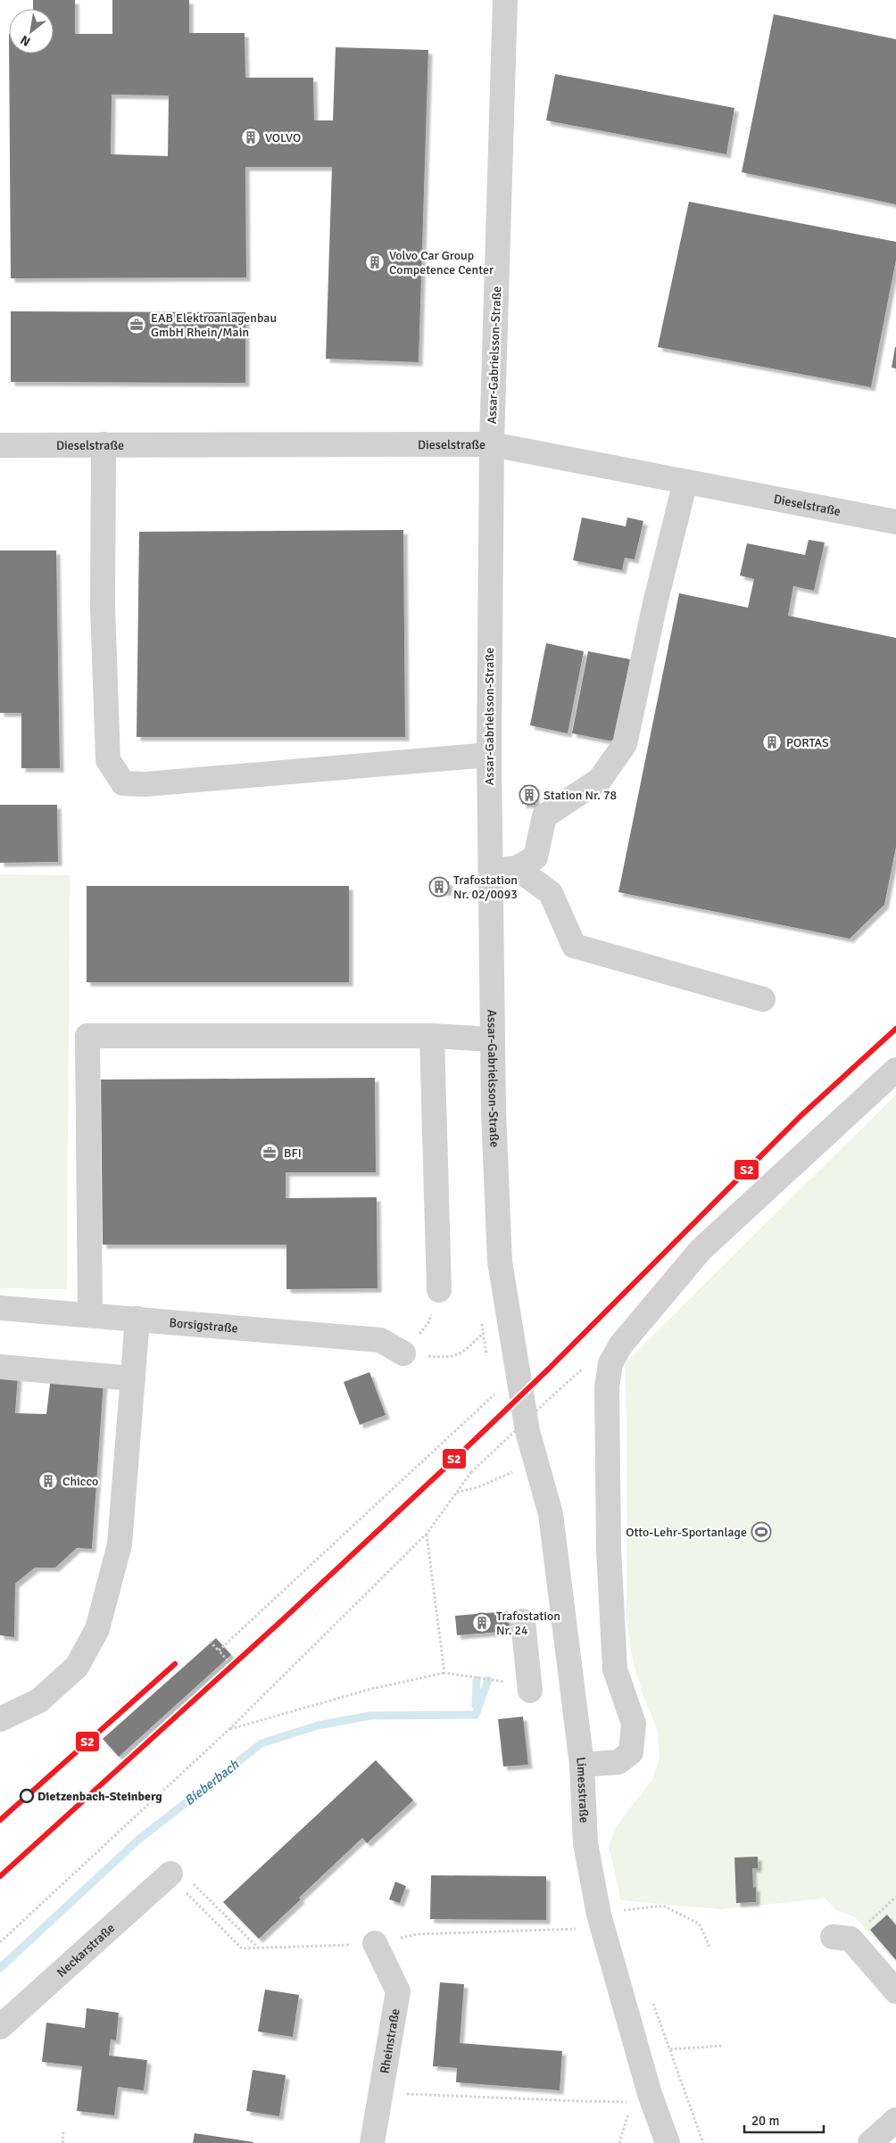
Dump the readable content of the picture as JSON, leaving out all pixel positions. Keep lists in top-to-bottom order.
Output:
{
  "streets": {
    "street": [
      "Assar-Gabrielsson-Straße",
      "Dieselstraße",
      "Borsigstraße",
      "Limesstraße",
      "Neckarstraße",
      "Rheinstraße"
    ]
  },
  "crossings": [
    ["Assar-Gabrielsson-Straße", "Dieselstraße"],
    ["Assar-Gabrielsson-Straße", "Limesstraße"]
  ],
  "water": ["Bieberbach"],
  "places": {
    "building": [
      "VOLVO",
      "Volvo Car Group Competence Center",
      "PORTAS",
      "Station Nr. 78",
      "Trafostation Nr. 02/0093",
      "Chicco",
      "Trafostation Nr. 24"
    ],
    "office": ["EAB Elektroanlagenbau GmbH Rhein/Main", "BFI"],
    "sports": ["Otto-Lehr-Sportanlage"],
    "other": ["Dietzenbach-Steinberg"]
  },
  "lines": ["transit line S2"],
  "scale_bar": "20 m",
  "north": "bottom left"
}
